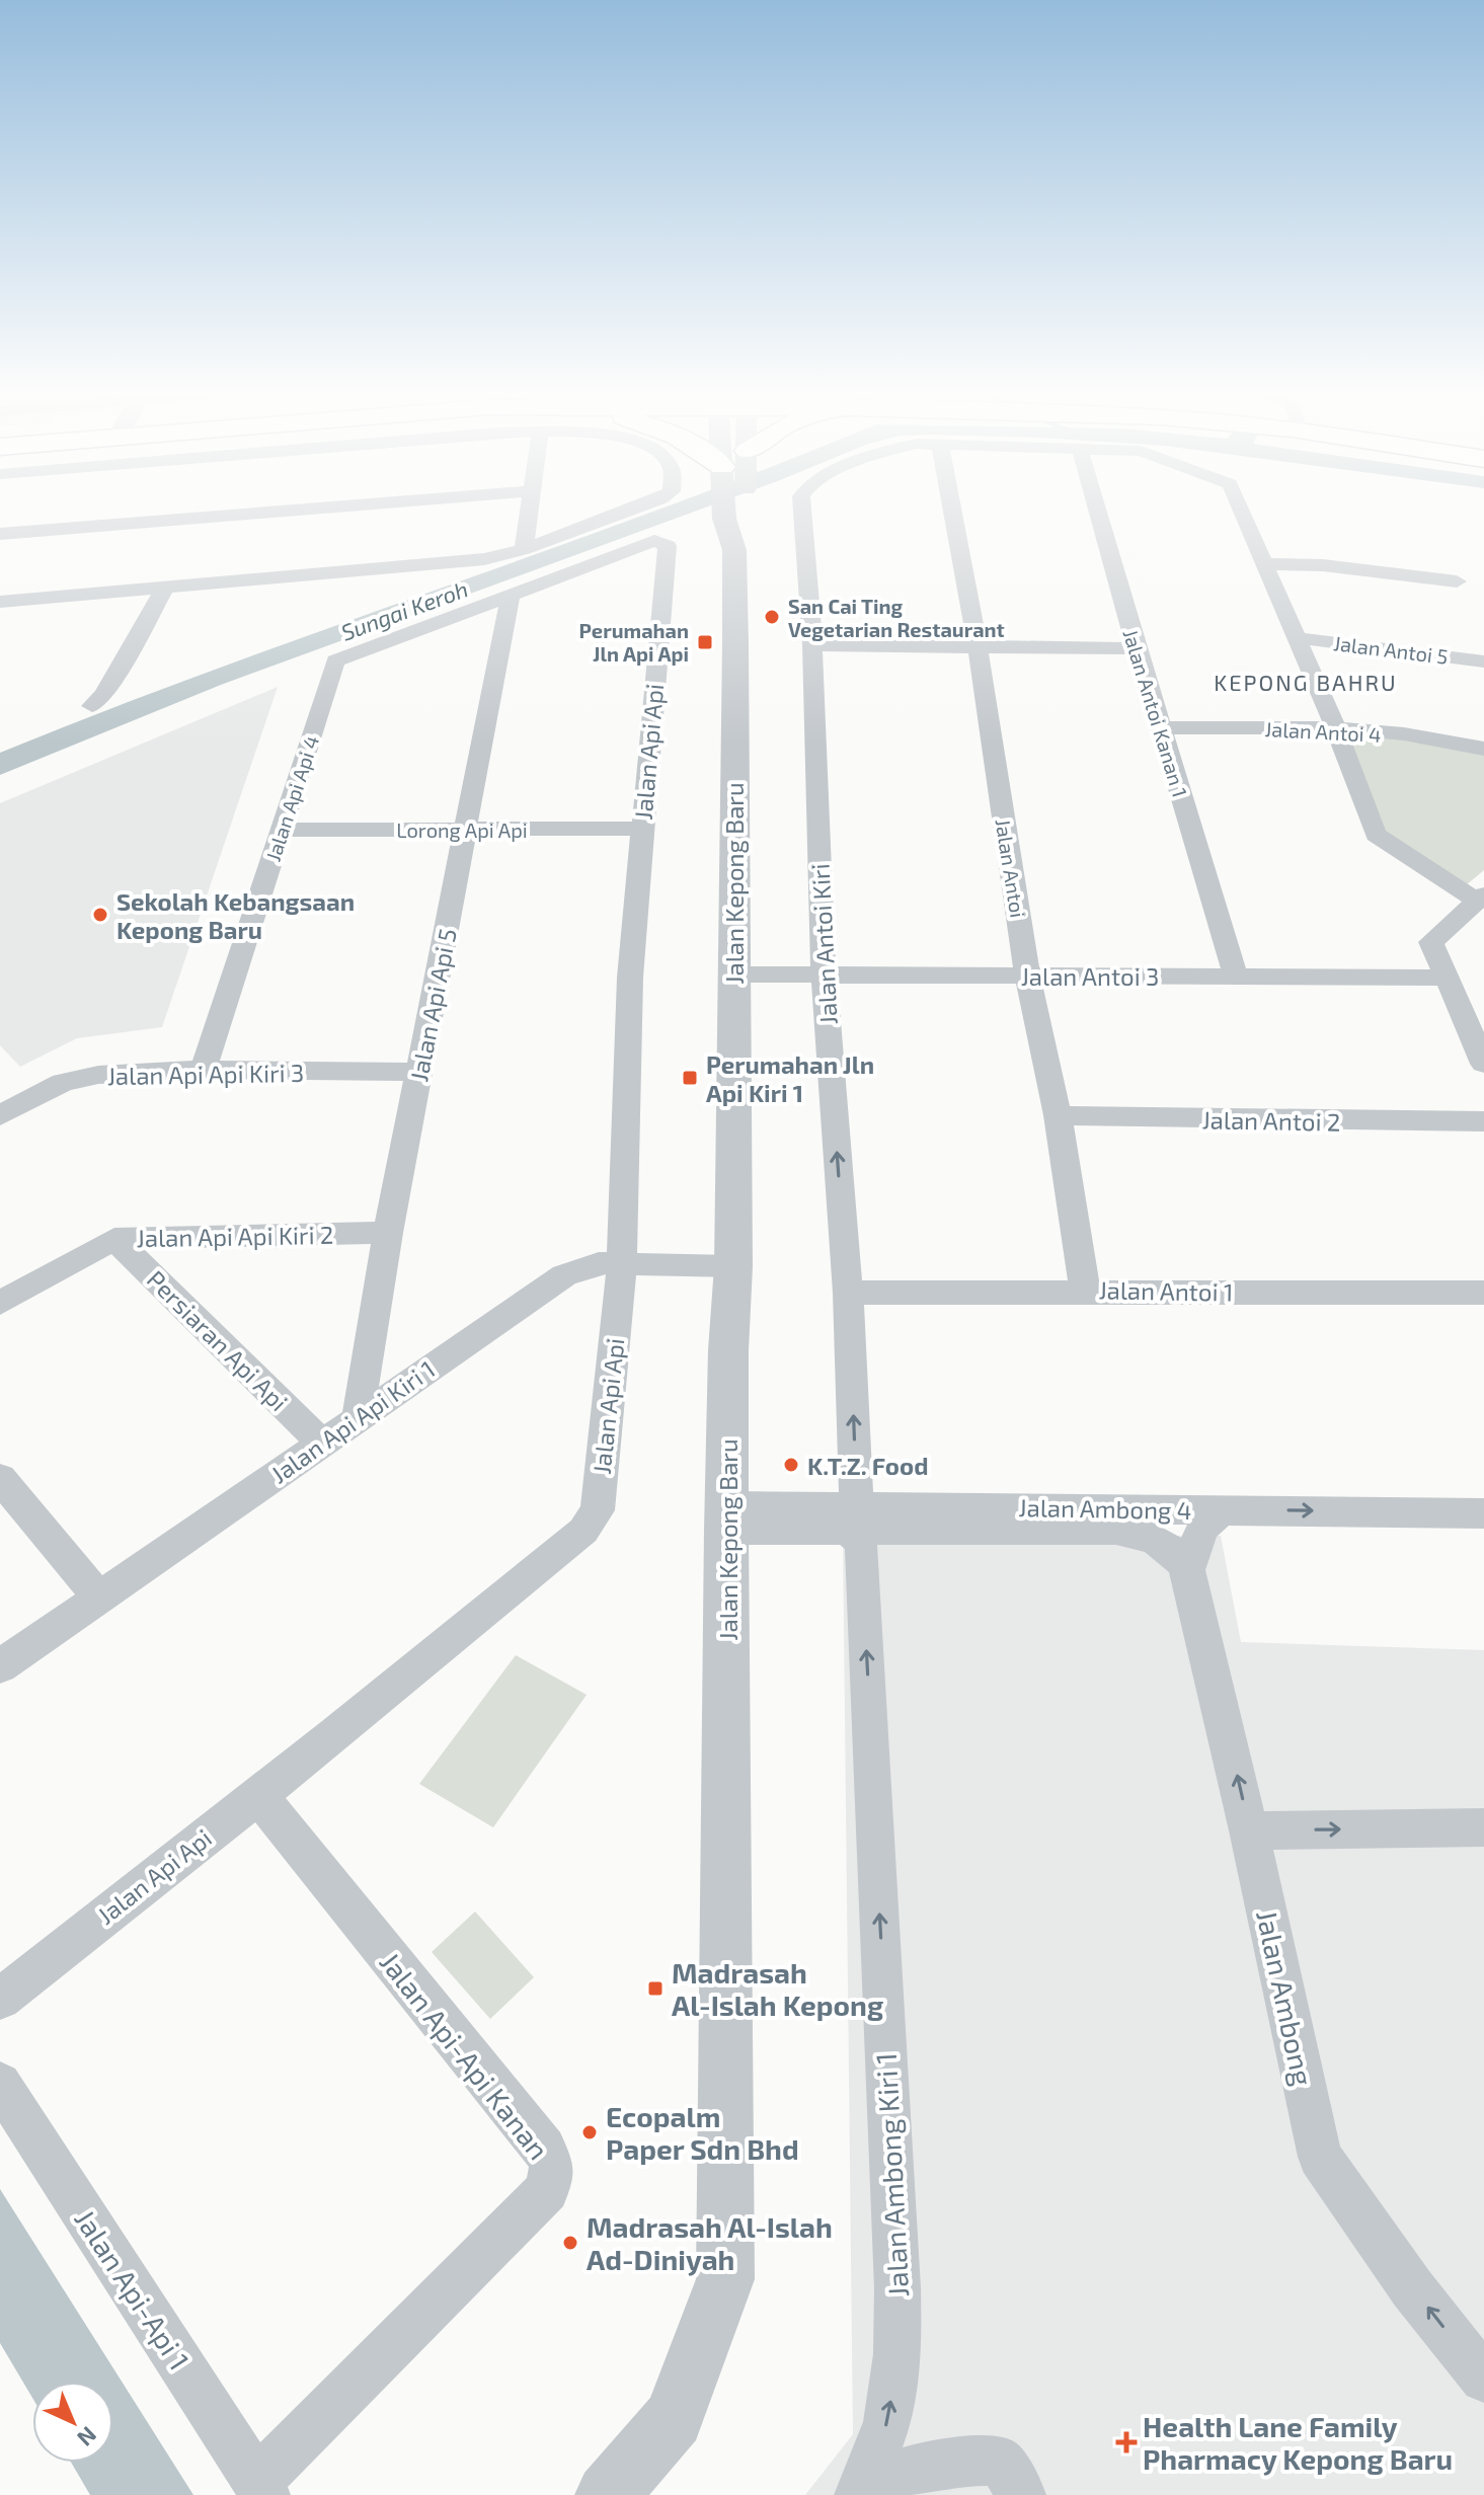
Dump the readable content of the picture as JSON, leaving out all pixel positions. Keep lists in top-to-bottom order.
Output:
{
  "streets": {
    "street": [
      "Jalan Antoi 5",
      "Jalan Antoi Kanan 1",
      "Jalan Antoi 4",
      "Jalan Api Api",
      "Jalan Api Api 4",
      "Lorong Api Api",
      "Jalan Antoi",
      "Jalan Kepong Baru",
      "Jalan Antoi Kiri",
      "Jalan Antoi 3",
      "Jalan Api Api 5",
      "Jalan Api Api Kiri 3",
      "Jalan Antoi 2",
      "Jalan Api Api Kiri 2",
      "Jalan Antoi 1",
      "Persiaran Api Api",
      "Jalan Api Api Kiri 1",
      "Jalan Ambong 4",
      "Jalan Ambong",
      "Jalan Api-Api Kanan",
      "Jalan Ambong Kiri 1",
      "Jalan Api-Api 1"
    ]
  },
  "crossings": [
    ["Jalan Antoi Kanan 1", "Jalan Antoi 4"],
    ["Jalan Antoi Kanan 1", "Jalan Antoi 3"],
    ["Jalan Api Api", "Jalan Api Api 4"],
    ["Jalan Api Api", "Lorong Api Api"],
    ["Jalan Api Api", "Jalan Api Api 5"],
    ["Jalan Api Api", "Jalan Api Api Kiri 1"],
    ["Jalan Api Api", "Jalan Api-Api Kanan"],
    ["Jalan Api Api 4", "Lorong Api Api"],
    ["Jalan Api Api 4", "Jalan Api Api 5"],
    ["Jalan Api Api 4", "Jalan Api Api Kiri 3"],
    ["Lorong Api Api", "Jalan Api Api 5"],
    ["Jalan Antoi", "Jalan Antoi 3"],
    ["Jalan Antoi", "Jalan Antoi 2"],
    ["Jalan Antoi", "Jalan Antoi 1"],
    ["Jalan Kepong Baru", "Jalan Antoi 3"],
    ["Jalan Kepong Baru", "Jalan Api Api Kiri 1"],
    ["Jalan Kepong Baru", "Jalan Ambong 4"],
    ["Jalan Antoi Kiri", "Jalan Antoi 3"],
    ["Jalan Antoi Kiri", "Jalan Antoi 1"],
    ["Jalan Antoi Kiri", "Jalan Ambong 4"],
    ["Jalan Antoi Kiri", "Jalan Ambong Kiri 1"],
    ["Jalan Api Api 5", "Jalan Api Api Kiri 3"],
    ["Jalan Api Api 5", "Jalan Api Api Kiri 2"],
    ["Jalan Api Api 5", "Jalan Api Api Kiri 1"],
    ["Jalan Api Api Kiri 2", "Persiaran Api Api"],
    ["Persiaran Api Api", "Jalan Api Api Kiri 1"],
    ["Jalan Ambong 4", "Jalan Ambong"],
    ["Jalan Ambong 4", "Jalan Ambong Kiri 1"],
    ["Jalan Api-Api Kanan", "Jalan Api-Api 1"]
  ],
  "one_way": ["Jalan Antoi Kiri", "Jalan Ambong", "Jalan Ambong Kiri 1"],
  "districts": ["KEPONG BAHRU"],
  "water": ["Sungai Keroh"],
  "places": {
    "other": [
      "San Cai Ting Vegetarian Restaurant",
      "Sekolah Kebangsaan Kepong Baru",
      "K.T.Z. Food",
      "Ecopalm Paper Sdn Bhd",
      "Madrasah Al-Islah Ad-Diniyah"
    ],
    "transit": ["Perumahan Jln Api Api", "Perumahan Jln Api Kiri 1", "Madrasah Al-Islah Kepong"],
    "health": ["Health Lane Family Pharmacy Kepong Baru"]
  },
  "north": "bottom right"
}
